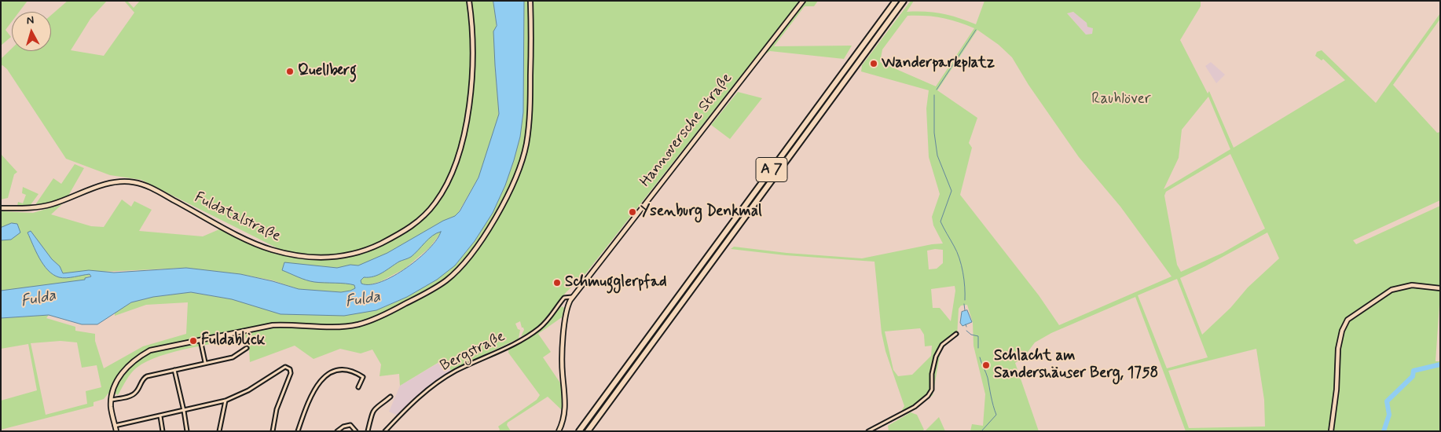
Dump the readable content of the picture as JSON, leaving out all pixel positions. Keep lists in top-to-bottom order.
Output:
{
  "streets": {
    "highway": ["A 7"],
    "main road": ["Hannoversche Straße", "Fuldatalstraße"],
    "street": ["Bergstraße"]
  },
  "crossings": [
    ["Hannoversche Straße", "Bergstraße"]
  ],
  "water": ["Fulda"],
  "parks": ["Rauhlöver"],
  "places": [
    "Wanderparkplatz",
    "Quellberg",
    "Ysenburg Denkmal",
    "Schmugglerpfad",
    "Fuldablick",
    "Schlacht am Sandershäuser Berg, 1758"
  ],
  "north": "top"
}
